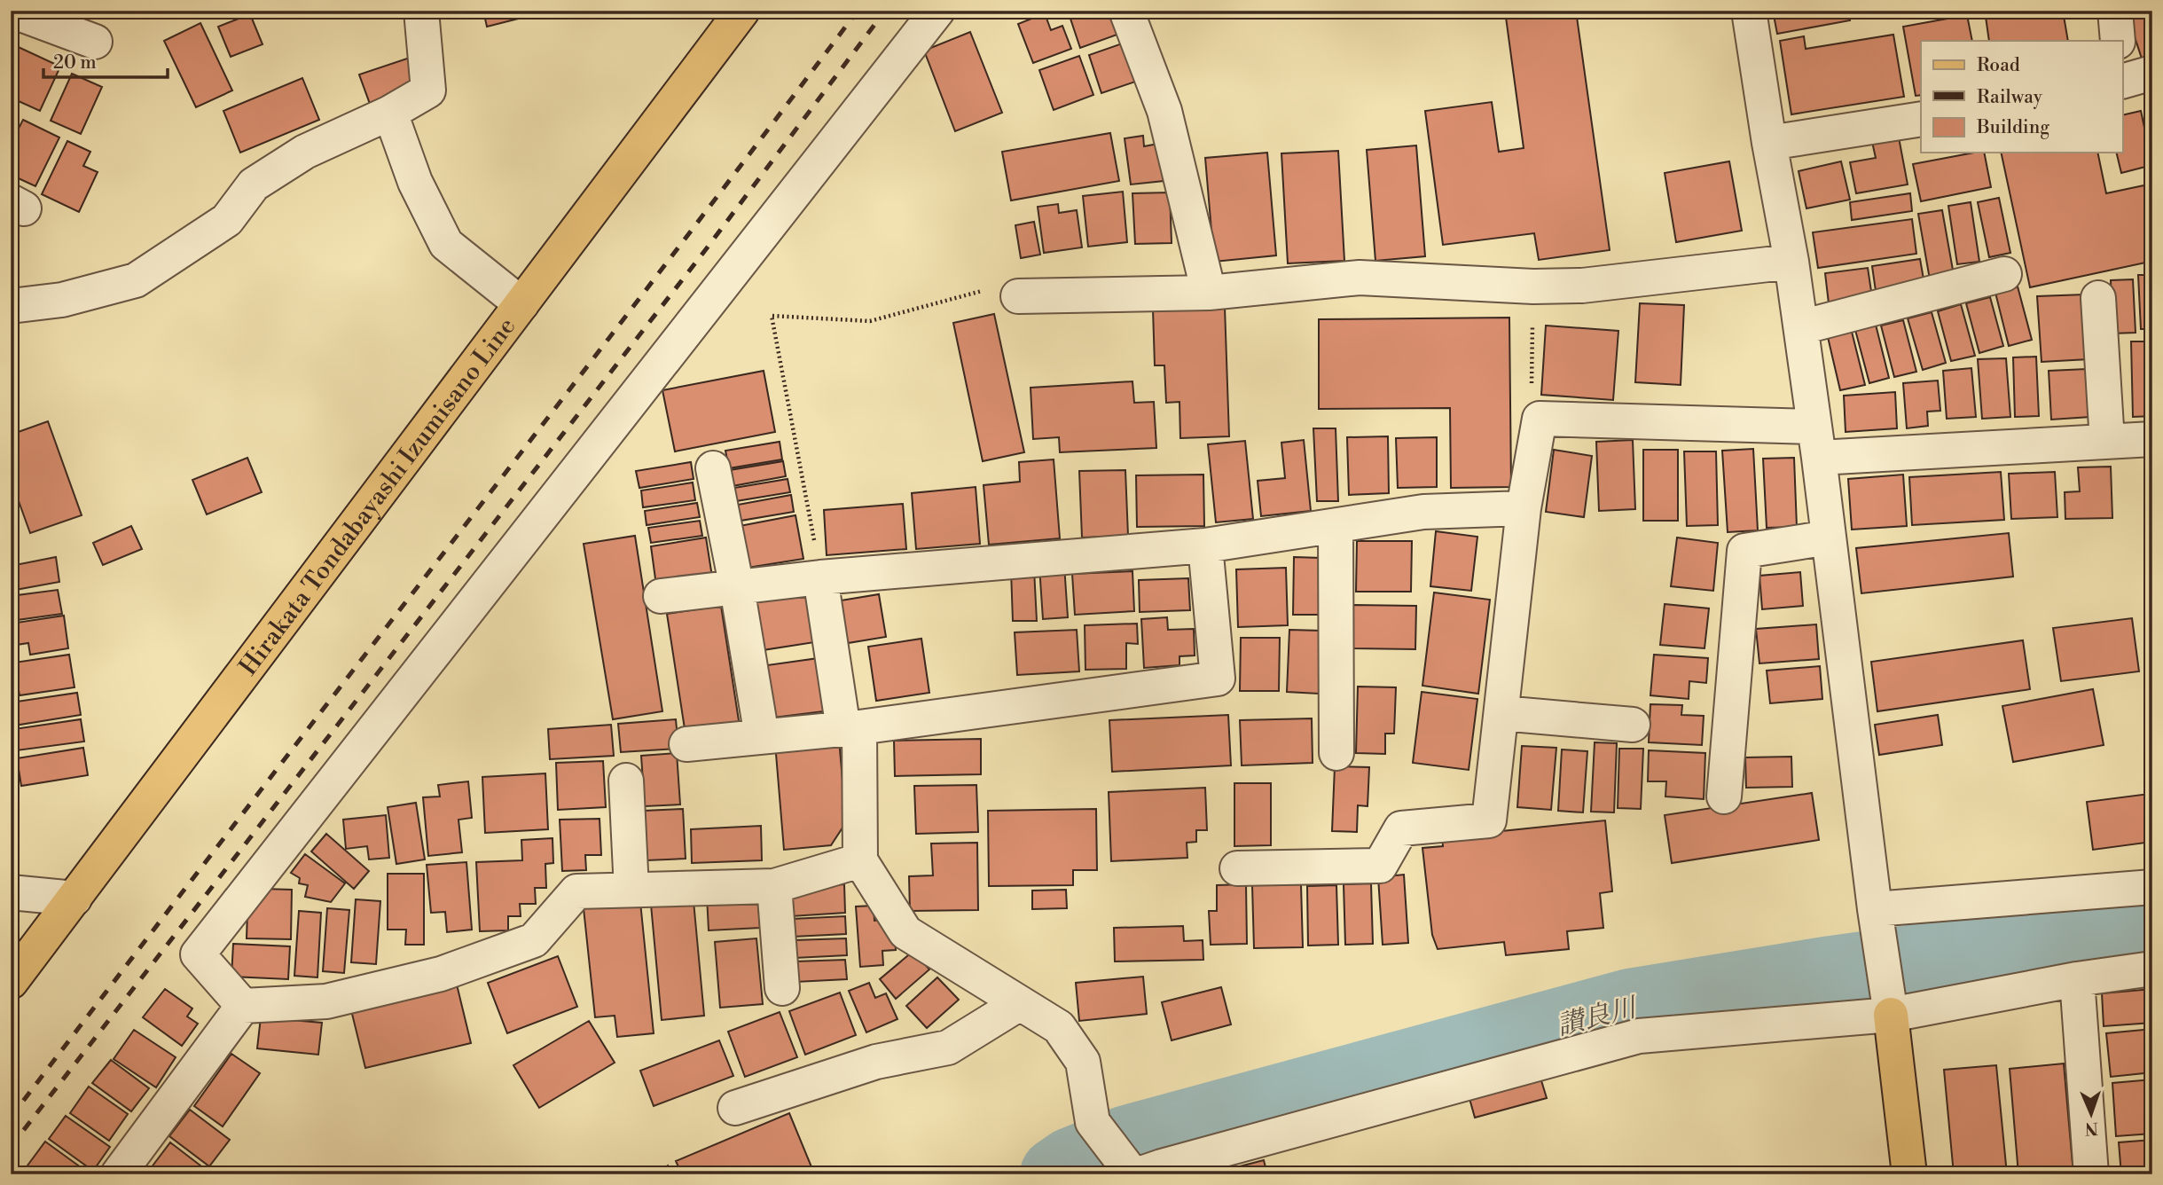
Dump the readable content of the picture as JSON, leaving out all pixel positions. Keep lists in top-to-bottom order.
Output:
{
  "streets": {
    "main road": ["Hirakata Tondabayashi Izumisano Line"]
  },
  "water": ["讃良川"],
  "legend": ["Road", "Railway", "Building"],
  "scale_bar": "20 m",
  "north": "bottom"
}
